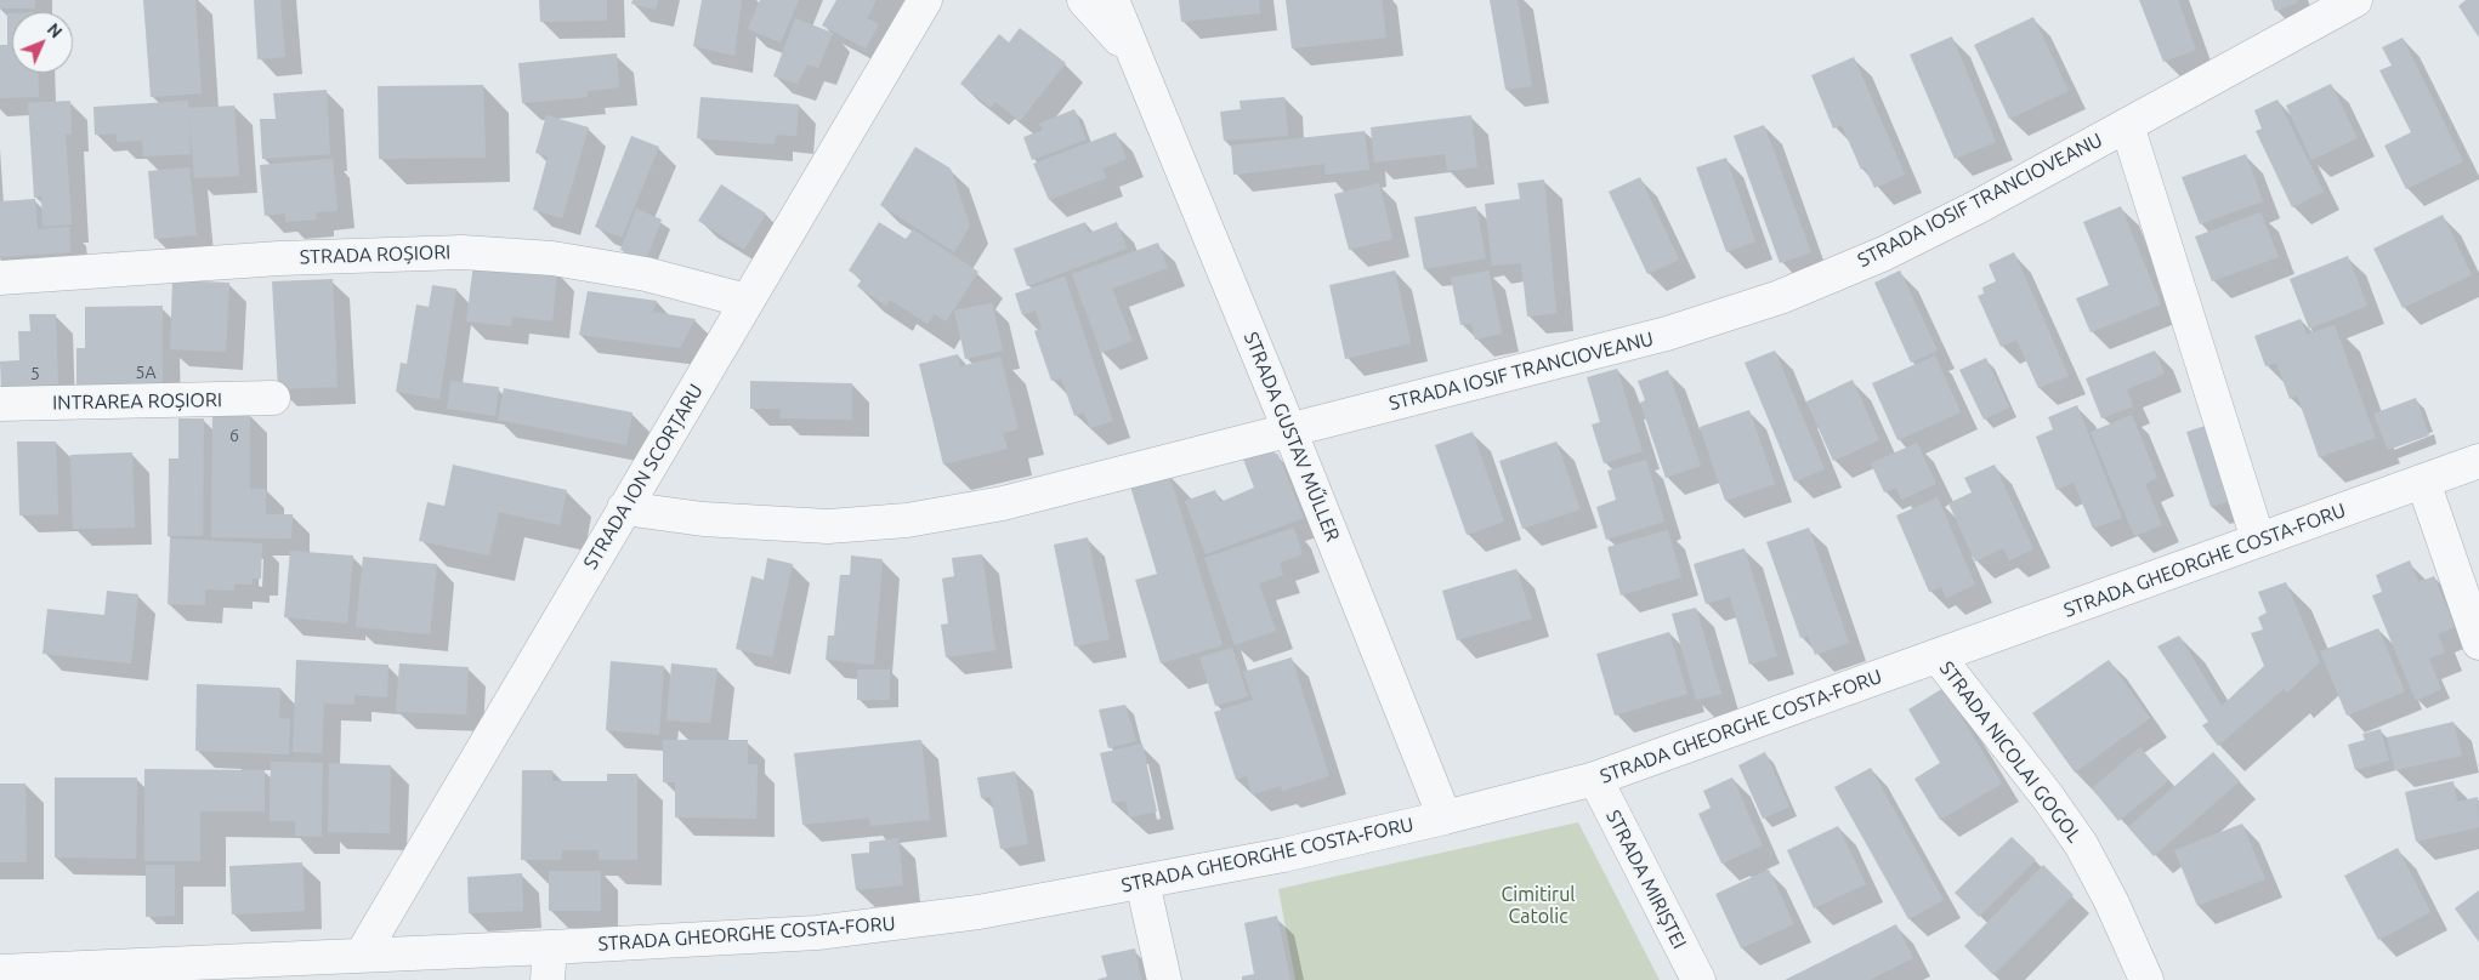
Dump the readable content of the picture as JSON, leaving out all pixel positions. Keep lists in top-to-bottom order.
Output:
{
  "streets": {
    "street": [
      "STRADA IOSIF TRANCIOVEANU",
      "STRADA ROȘIORI",
      "INTRAREA ROȘIORI",
      "STRADA GUSTAV MŰLLER",
      "STRADA ION SCORȚARU",
      "STRADA GHEORGHE COSTA-FORU",
      "STRADA NICOLAI GOGOL",
      "STRADA MIRIȘTEI"
    ]
  },
  "crossings": [
    ["STRADA IOSIF TRANCIOVEANU", "STRADA GUSTAV MŰLLER"],
    ["STRADA IOSIF TRANCIOVEANU", "STRADA ION SCORȚARU"],
    ["STRADA ROȘIORI", "STRADA ION SCORȚARU"],
    ["STRADA GUSTAV MŰLLER", "STRADA GHEORGHE COSTA-FORU"],
    ["STRADA ION SCORȚARU", "STRADA GHEORGHE COSTA-FORU"],
    ["STRADA GHEORGHE COSTA-FORU", "STRADA NICOLAI GOGOL"],
    ["STRADA GHEORGHE COSTA-FORU", "STRADA MIRIȘTEI"]
  ],
  "parks": ["Cimitirul Catolic"],
  "house_numbers": ["5A", "5", "6"],
  "north": "top right"
}
